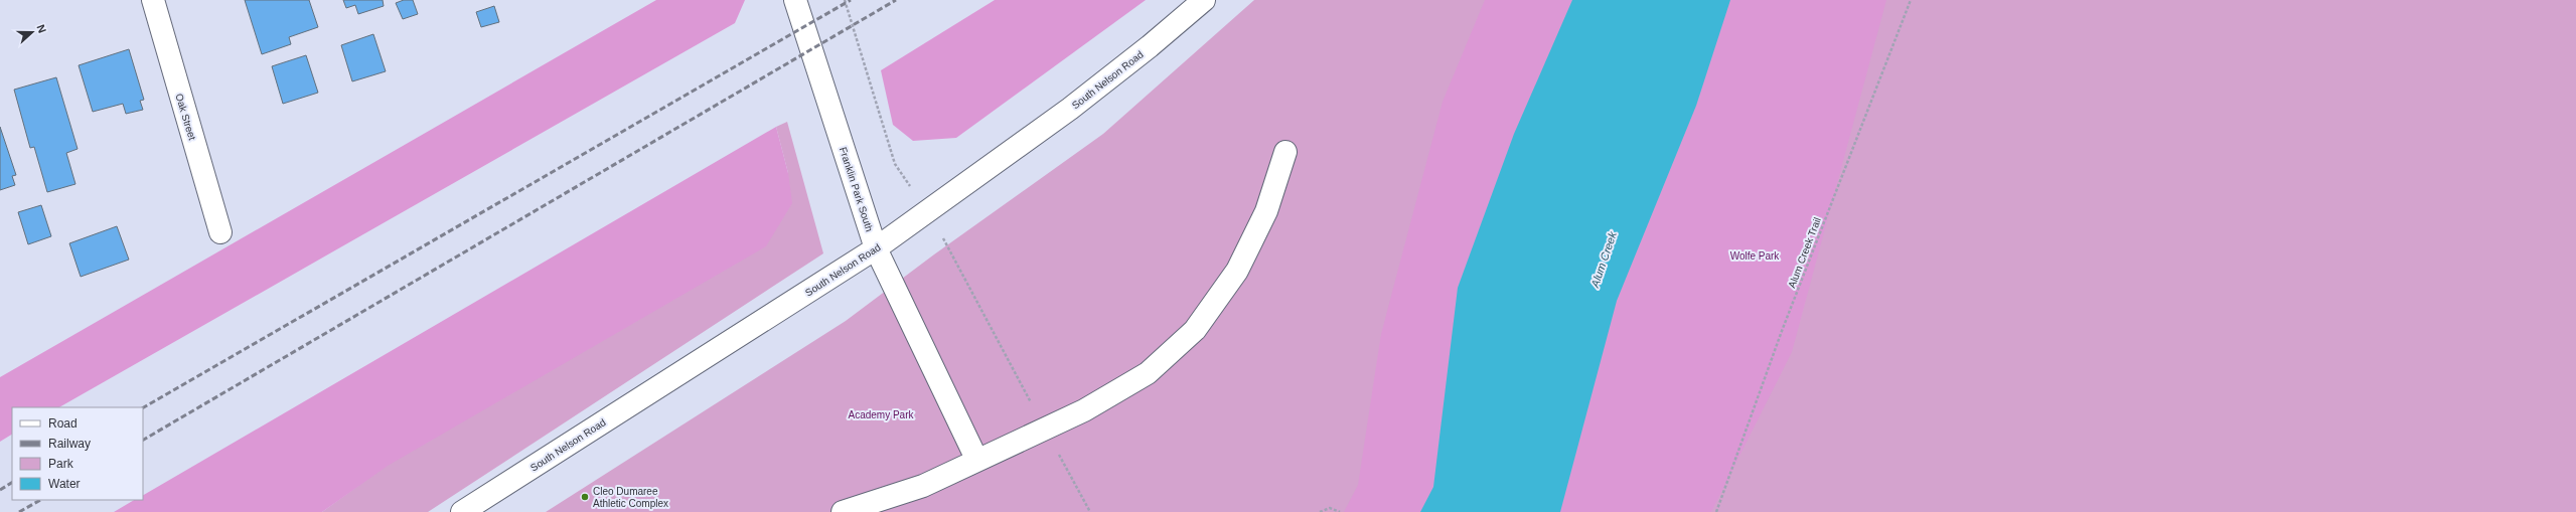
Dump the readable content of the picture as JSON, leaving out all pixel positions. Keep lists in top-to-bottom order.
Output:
{
  "streets": {
    "main road": ["South Nelson Road", "Oak Street", "Franklin Park South"],
    "path": ["Alum Creek Trail"]
  },
  "crossings": [
    ["South Nelson Road", "Franklin Park South"]
  ],
  "water": ["Alum Creek"],
  "parks": ["Wolfe Park", "Academy Park"],
  "places": ["Cleo Dumaree Athletic Complex"],
  "legend": [
    "Road",
    "Railway",
    "Park",
    "Water"
  ],
  "north": "right"
}
